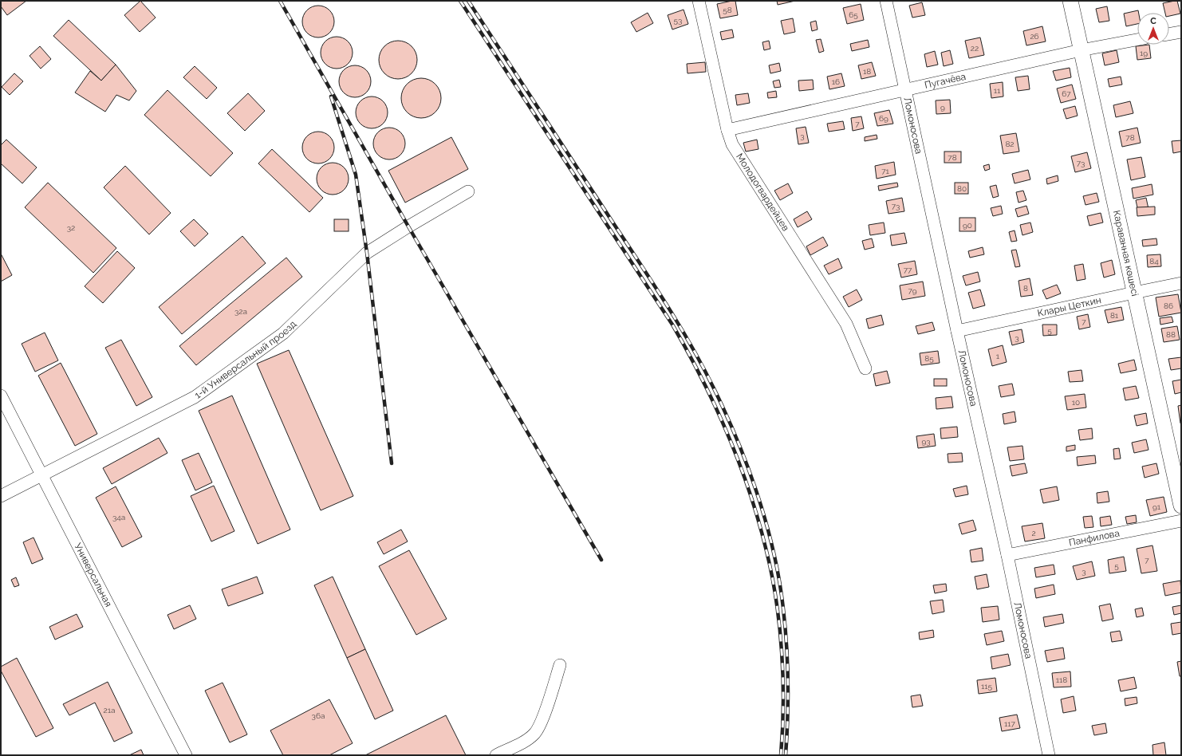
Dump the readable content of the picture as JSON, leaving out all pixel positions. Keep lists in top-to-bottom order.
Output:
{
  "streets": {
    "main road": ["Караванная көшесі"],
    "street": [
      "Пугачёва",
      "Ломоносова",
      "Молодогвардейцев",
      "Клары Цеткин",
      "1-й Универсальный проезд",
      "Панфилова",
      "Универсальная"
    ]
  },
  "crossings": [
    ["Пугачёва", "Ломоносова"],
    ["Пугачёва", "Молодогвардейцев"],
    ["Пугачёва", "Караванная көшесі"],
    ["Ломоносова", "Клары Цеткин"],
    ["Ломоносова", "Панфилова"],
    ["Караванная көшесі", "Клары Цеткин"],
    ["1-й Универсальный проезд", "Универсальная"]
  ],
  "house_numbers": [
    "58",
    "65",
    "53",
    "26",
    "22",
    "19",
    "18",
    "16",
    "11",
    "67",
    "9",
    "69",
    "7",
    "3",
    "78",
    "82",
    "78",
    "73",
    "71",
    "80",
    "73",
    "90",
    "32",
    "84",
    "77",
    "8",
    "79",
    "86",
    "32а",
    "81",
    "7",
    "5",
    "88",
    "3",
    "1",
    "85",
    "10",
    "93",
    "91",
    "34а",
    "2",
    "7",
    "5",
    "3",
    "118",
    "115",
    "21а",
    "36а",
    "117"
  ],
  "north": "top"
}
